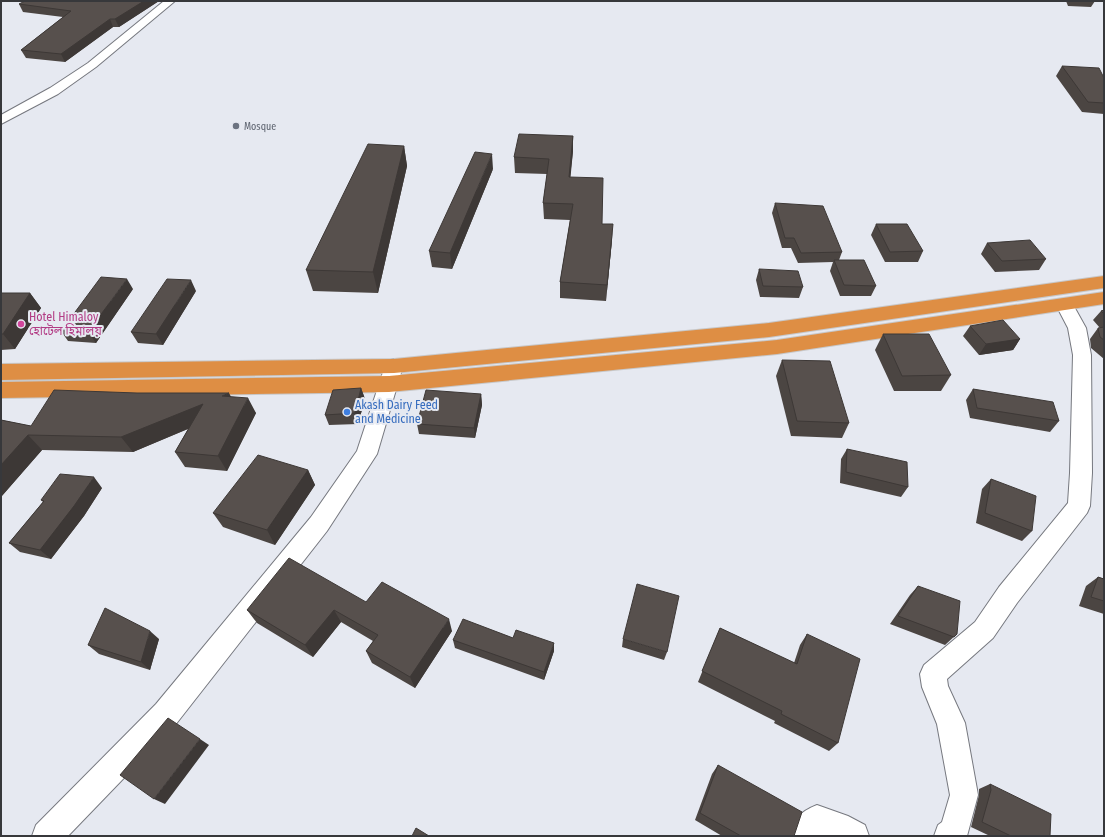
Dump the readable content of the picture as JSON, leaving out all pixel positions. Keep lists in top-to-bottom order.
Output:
{
  "places": ["Mosque", "Hotel Himaloy হোটেল হিমালয়", "Akash Dairy Feed and Medicine"]
}
